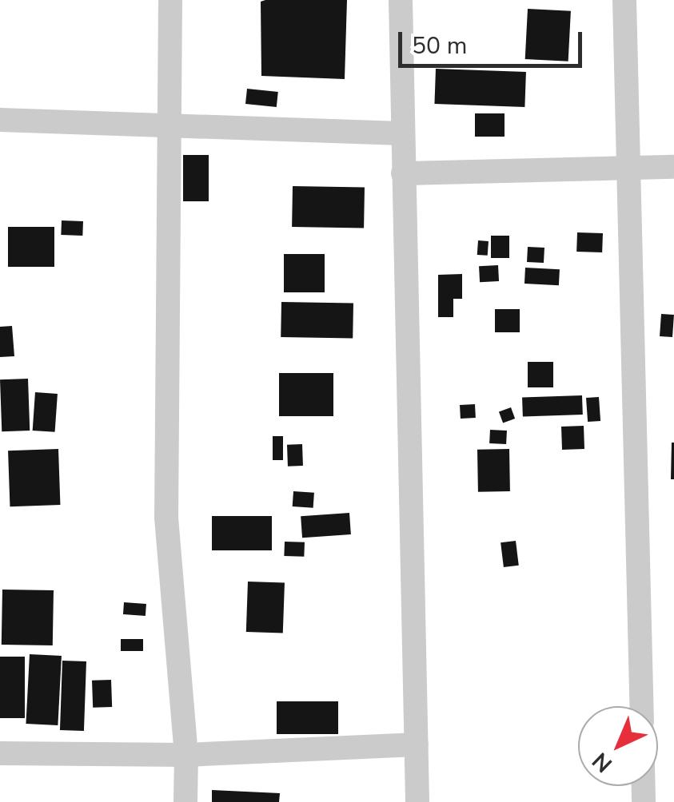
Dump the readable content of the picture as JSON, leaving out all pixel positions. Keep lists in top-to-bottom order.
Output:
{
  "scale_bar": "50 m",
  "north": "bottom left"
}
